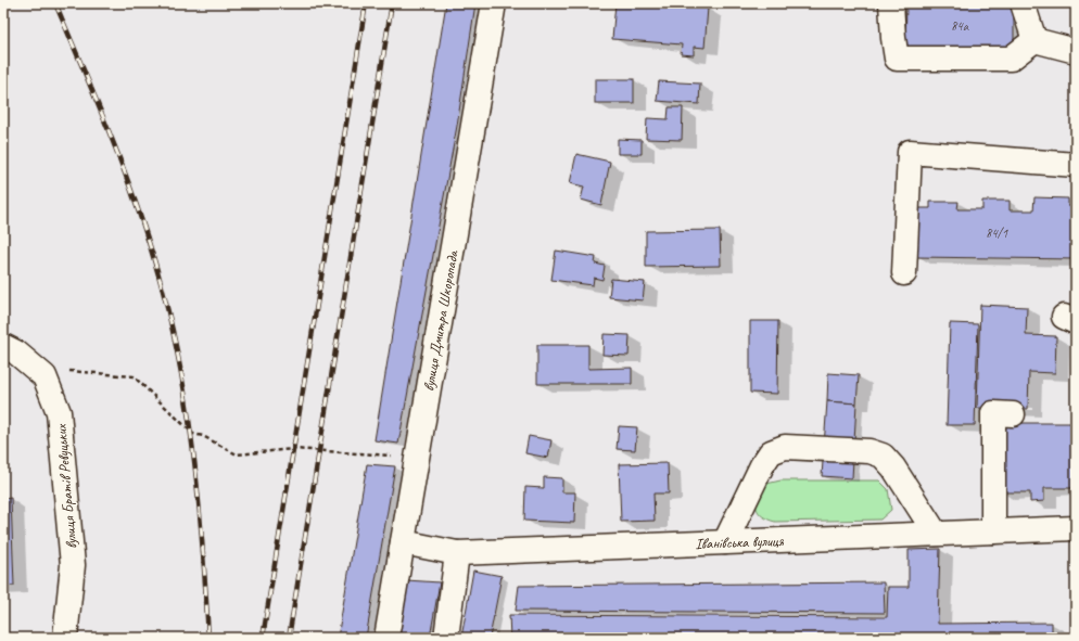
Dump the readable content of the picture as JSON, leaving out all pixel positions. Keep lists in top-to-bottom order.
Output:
{
  "streets": {
    "street": ["вулиця Дмитра Шкоропада", "вулиця Братів Ревуцьких", "Іванівська вулиця"]
  },
  "crossings": [
    ["вулиця Дмитра Шкоропада", "Іванівська вулиця"]
  ],
  "house_numbers": ["84а", "84/1"]
}
